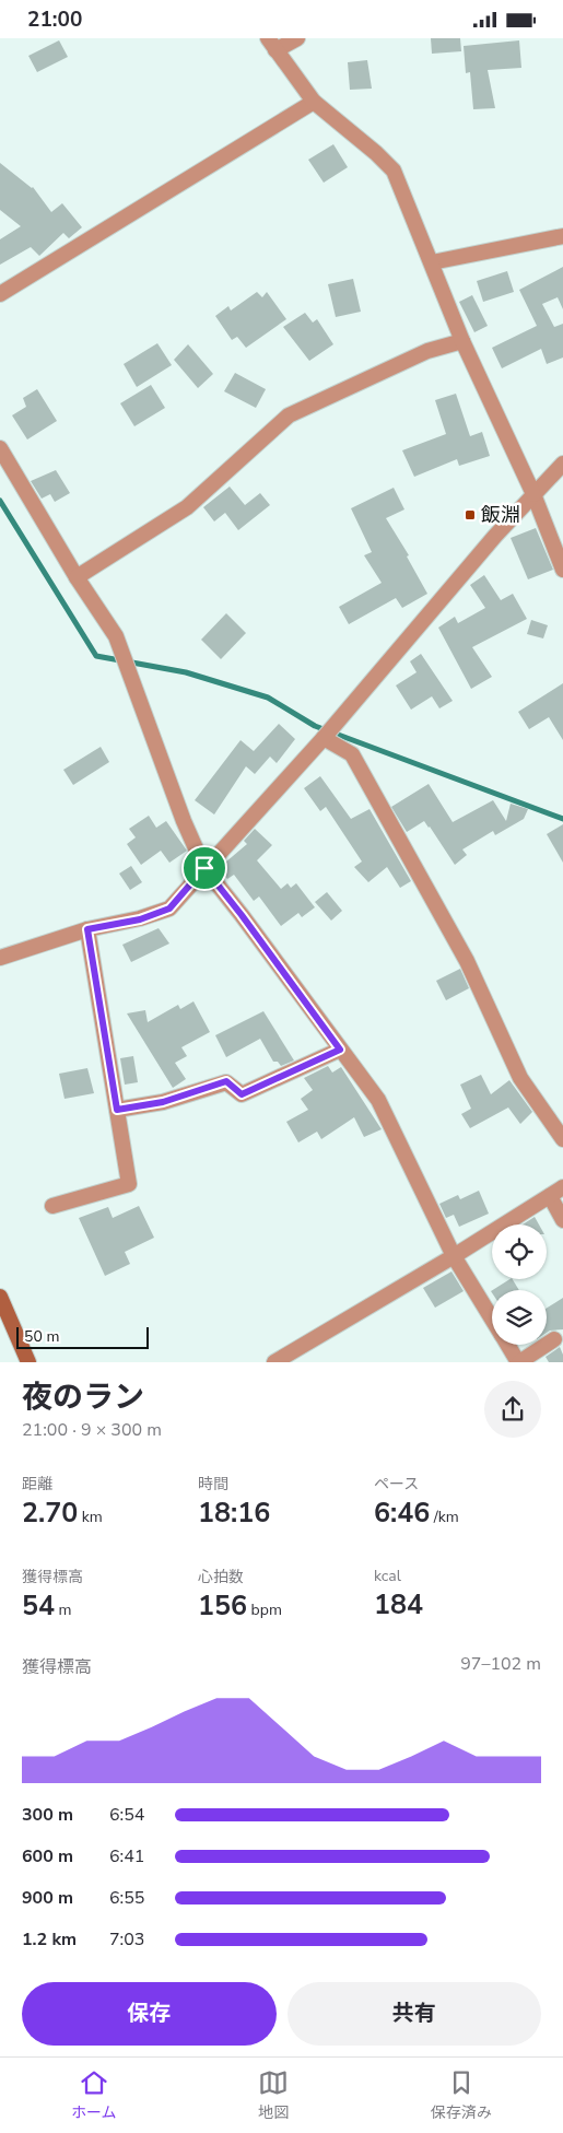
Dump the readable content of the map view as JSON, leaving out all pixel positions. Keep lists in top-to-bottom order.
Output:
{
  "places": {
    "transit": ["飯淵"]
  },
  "scale_bar": "50 m",
  "page": {
    "status": "21:00",
    "scale": "50 m",
    "heading": ["夜のラン", "21:00 · 9 × 300 m"],
    "stats": [
      ["距離", "2.70 km"],
      ["時間", "18:16"],
      ["ペース", "6:46 /km"],
      ["獲得標高", "54 m"],
      ["心拍数", "156 bpm"],
      ["kcal", "184"]
    ],
    "chart": ["獲得標高", "97–102 m"],
    "list": [
      {
        "name": "300 m",
        "note": "6:54"
      },
      {
        "name": "600 m",
        "note": "6:41"
      },
      {
        "name": "900 m",
        "note": "6:55"
      },
      {
        "name": "1.2 km",
        "note": "7:03"
      }
    ],
    "buttons": ["保存", "共有"],
    "tabs": ["ホーム", "地図", "保存済み"]
  }
}
